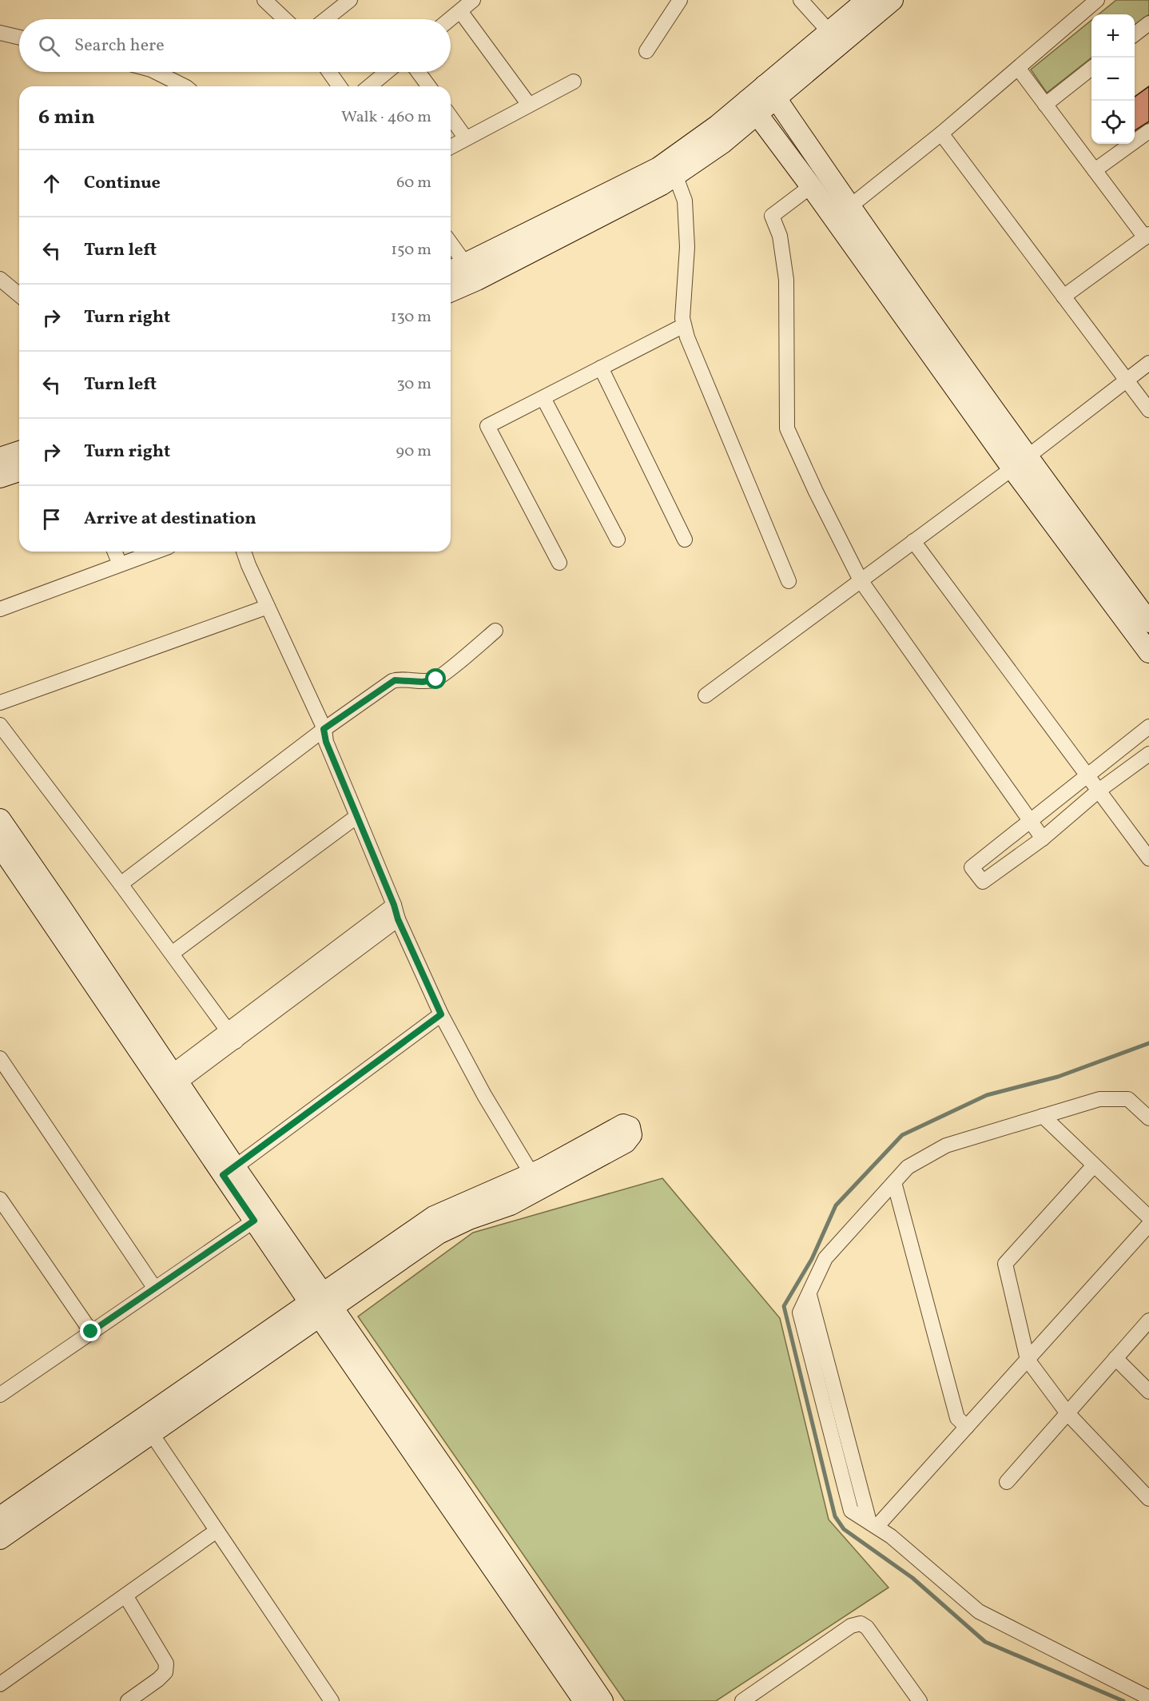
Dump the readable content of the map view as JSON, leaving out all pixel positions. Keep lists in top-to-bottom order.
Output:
{
  "page": {
    "map_buttons": ["+", "−"],
    "search": "Search here",
    "heading": ["6 min", "Walk · 460 m"],
    "list": [
      ["Continue", "60 m"],
      ["Turn left", "150 m"],
      ["Turn right", "130 m"],
      ["Turn left", "30 m"],
      ["Turn right", "90 m"],
      "Arrive at destination"
    ]
  }
}
